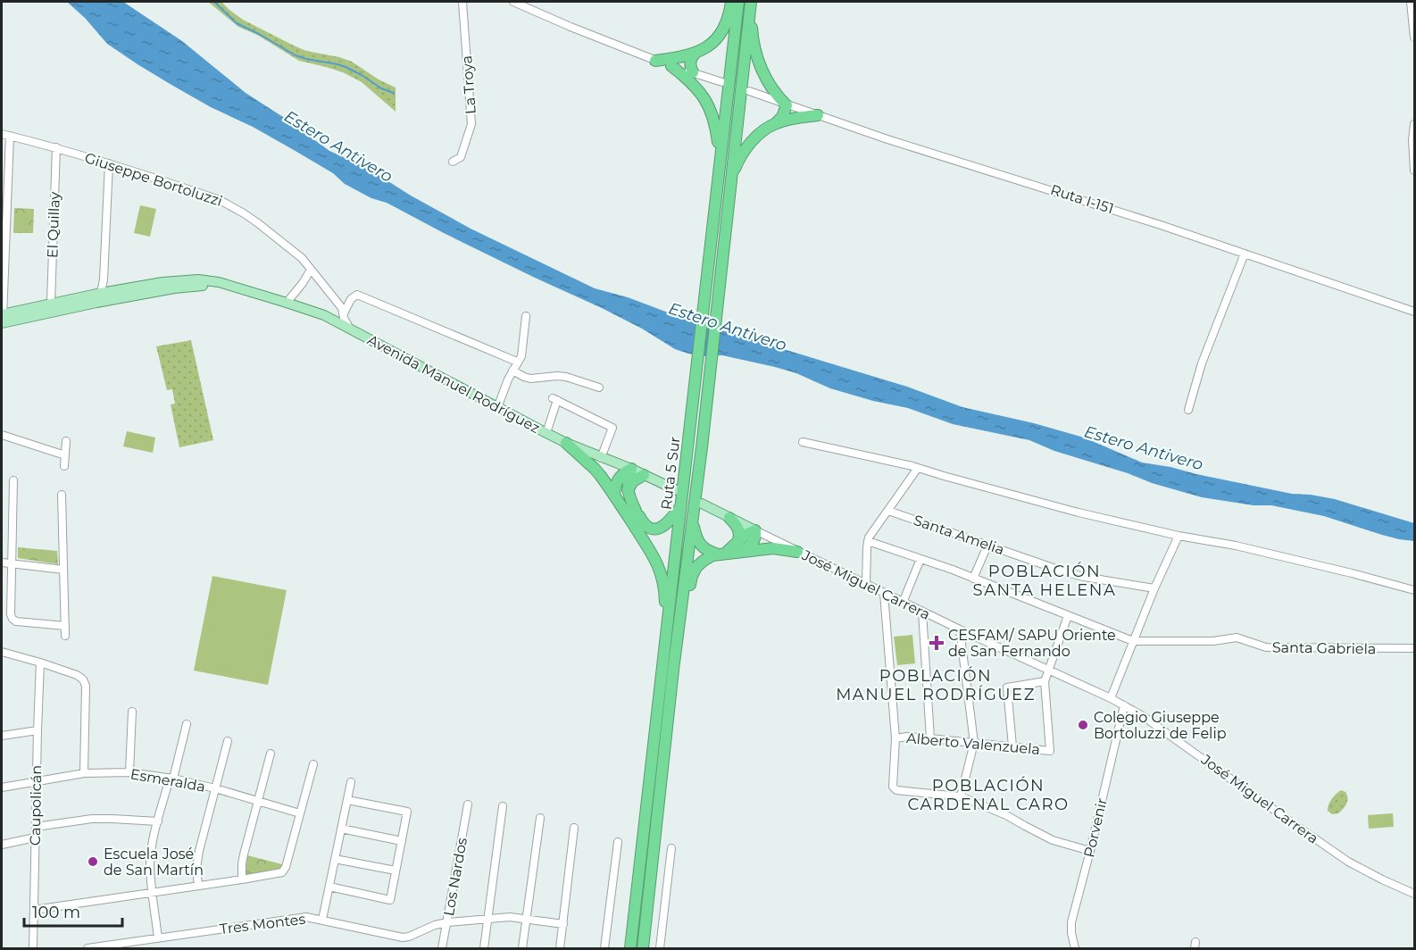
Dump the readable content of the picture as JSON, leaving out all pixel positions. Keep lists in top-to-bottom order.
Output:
{
  "streets": {
    "highway": ["Ruta 5 Sur"],
    "main road": ["Avenida Manuel Rodríguez", "José Miguel Carrera"],
    "street": [
      "La Troya",
      "Giuseppe Bortoluzzi",
      "Ruta I-151",
      "El Quillay",
      "Santa Amelia",
      "Santa Gabriela",
      "Alberto Valenzuela",
      "Esmeralda",
      "Caupolicán",
      "Porvenir",
      "Los Nardos",
      "Tres Montes"
    ]
  },
  "crossings": [
    ["Giuseppe Bortoluzzi", "El Quillay"],
    ["Giuseppe Bortoluzzi", "Avenida Manuel Rodríguez"],
    ["El Quillay", "Avenida Manuel Rodríguez"],
    ["José Miguel Carrera", "Porvenir"],
    ["Esmeralda", "Caupolicán"],
    ["Los Nardos", "Tres Montes"]
  ],
  "districts": ["POBLACIÓN SANTA HELENA", "POBLACIÓN MANUEL RODRÍGUEZ", "POBLACIÓN CARDENAL CARO"],
  "water": ["Estero Antivero"],
  "places": {
    "health": ["CESFAM/ SAPU Oriente de San Fernando"],
    "other": ["Colegio Giuseppe Bortoluzzi de Felip", "Escuela José de San Martín"]
  },
  "scale_bar": "100 m"
}
